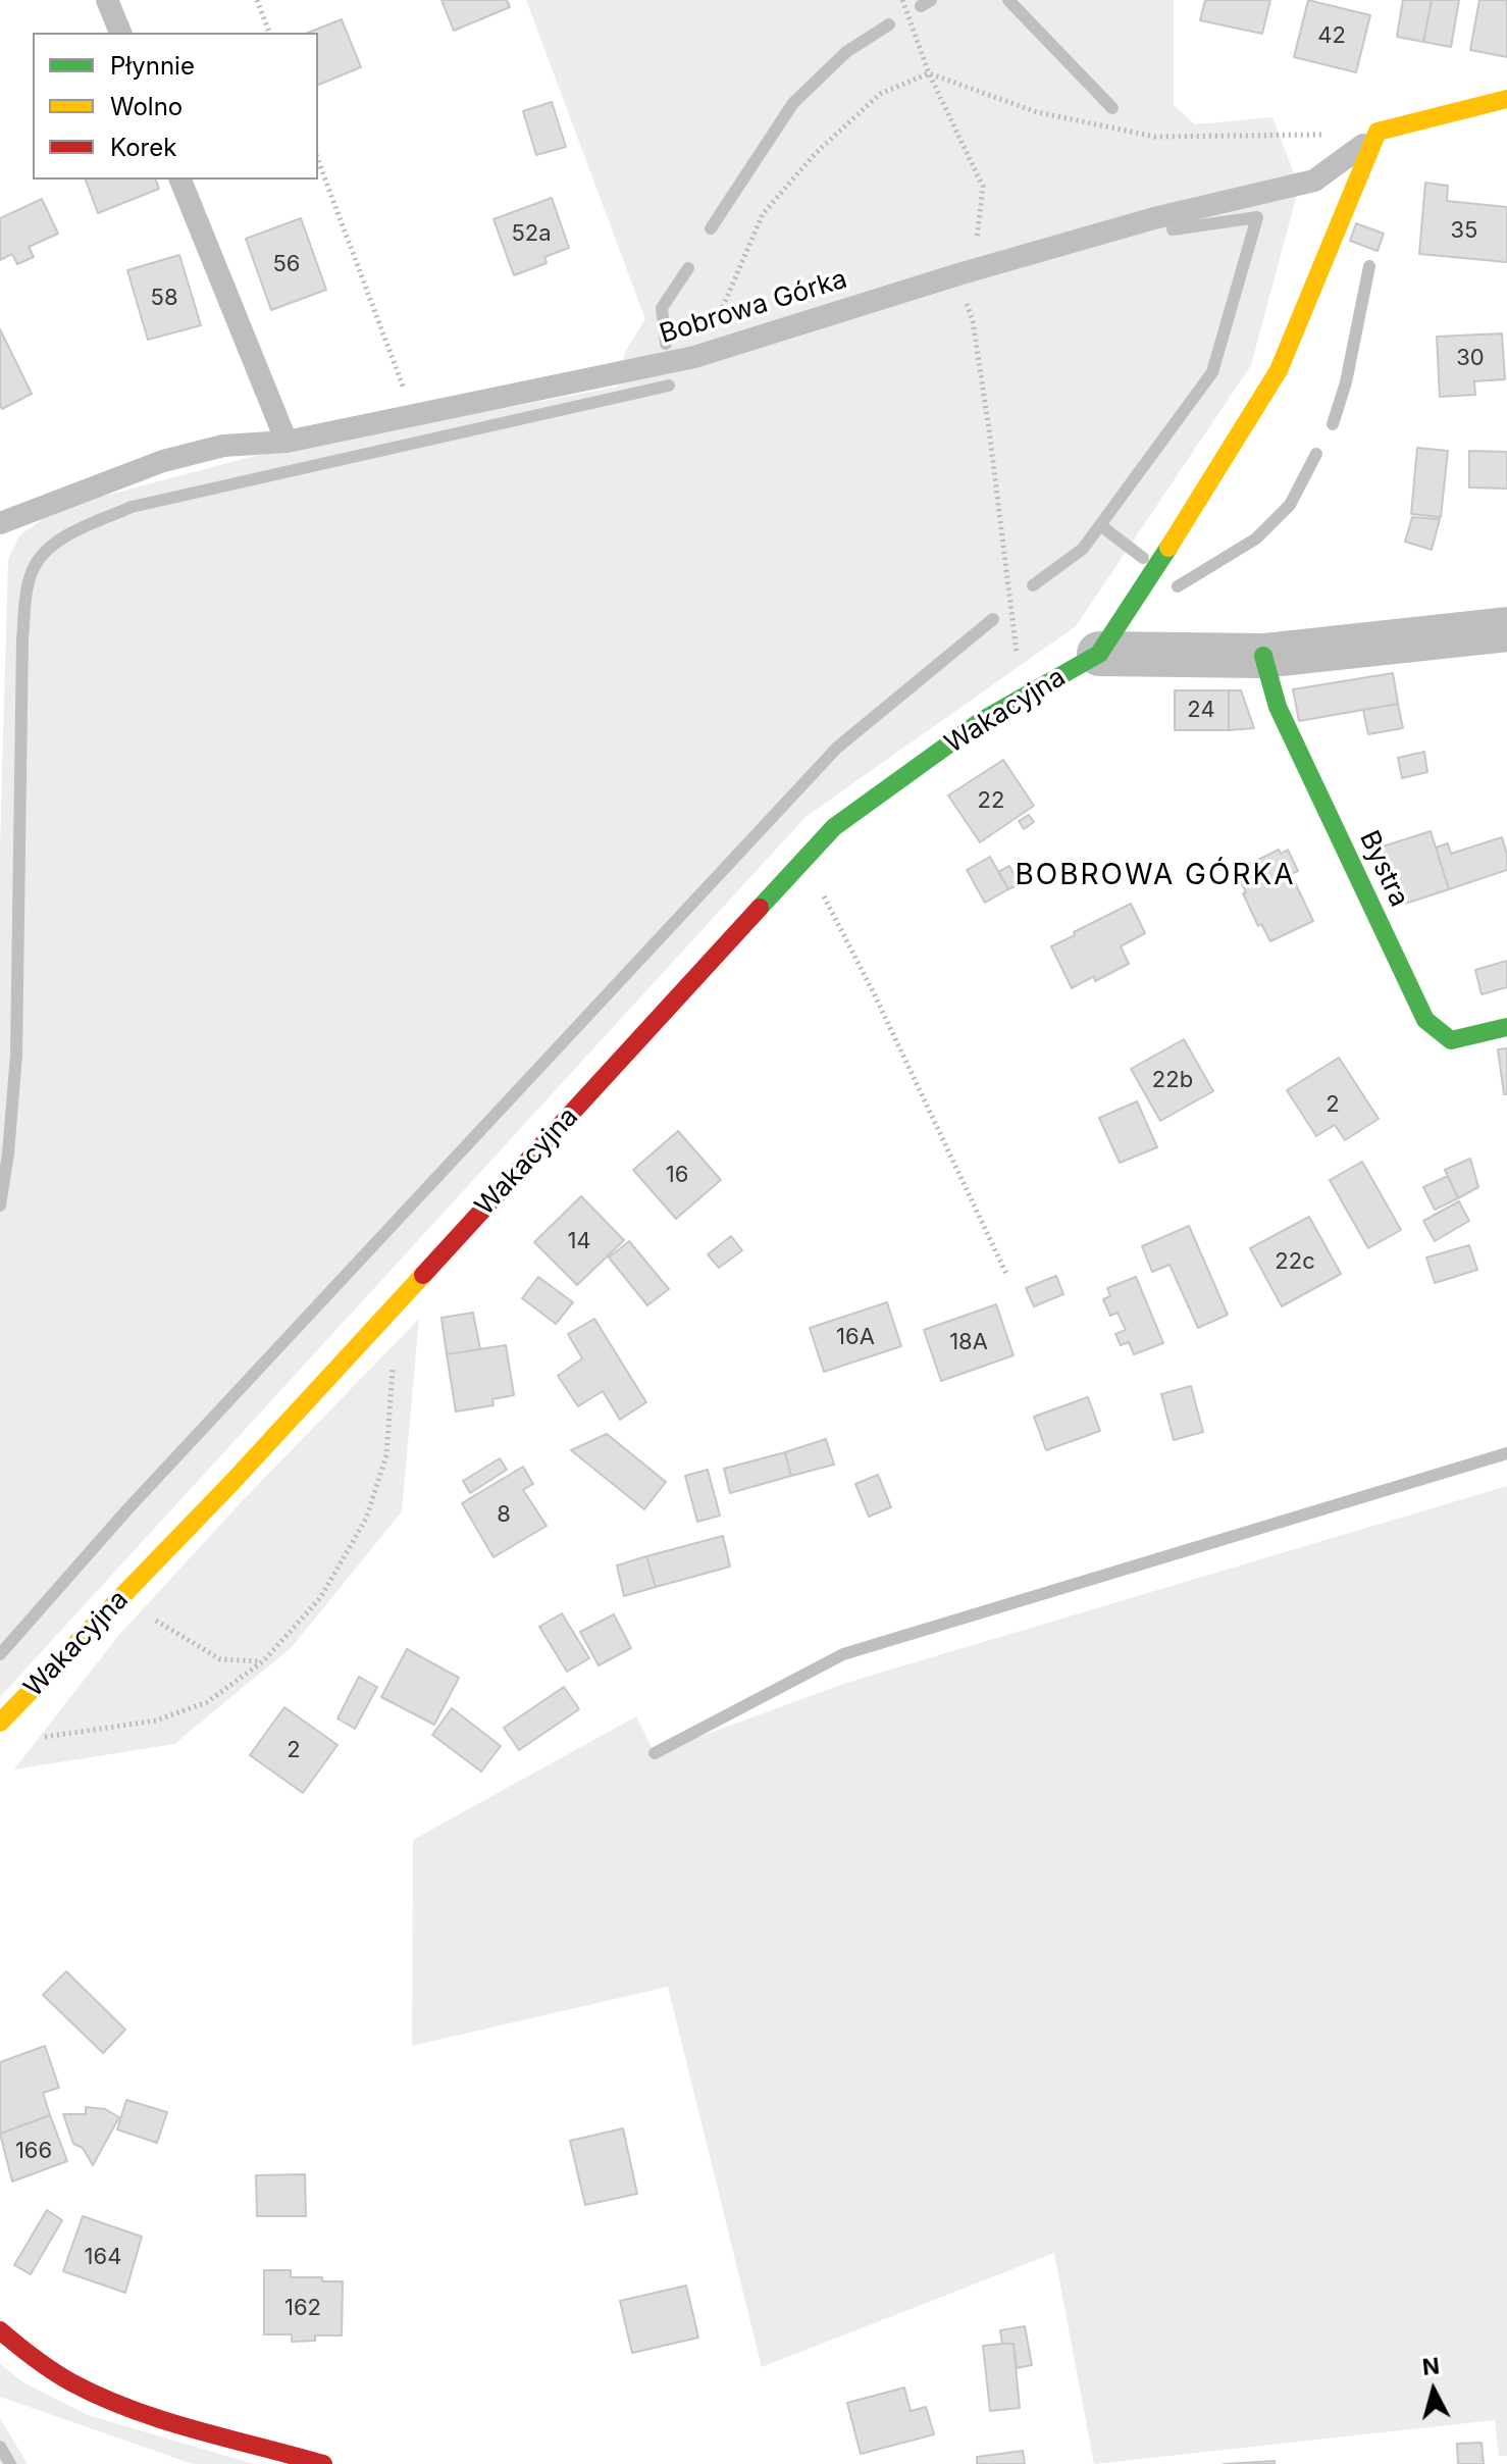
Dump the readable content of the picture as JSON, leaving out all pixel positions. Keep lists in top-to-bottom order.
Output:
{
  "streets": {
    "street": ["Bobrowa Górka", "Wakacyjna", "Bystra"]
  },
  "crossings": [
    ["Bobrowa Górka", "Wakacyjna"]
  ],
  "districts": ["BOBROWA GÓRKA"],
  "house_numbers": [
    "42",
    "35",
    "52a",
    "56",
    "58",
    "30",
    "24",
    "22",
    "22b",
    "2",
    "16",
    "14",
    "22c",
    "16A",
    "18A",
    "8",
    "2",
    "166",
    "164",
    "162"
  ],
  "legend": ["Płynnie", "Wolno", "Korek"],
  "north": "top"
}
